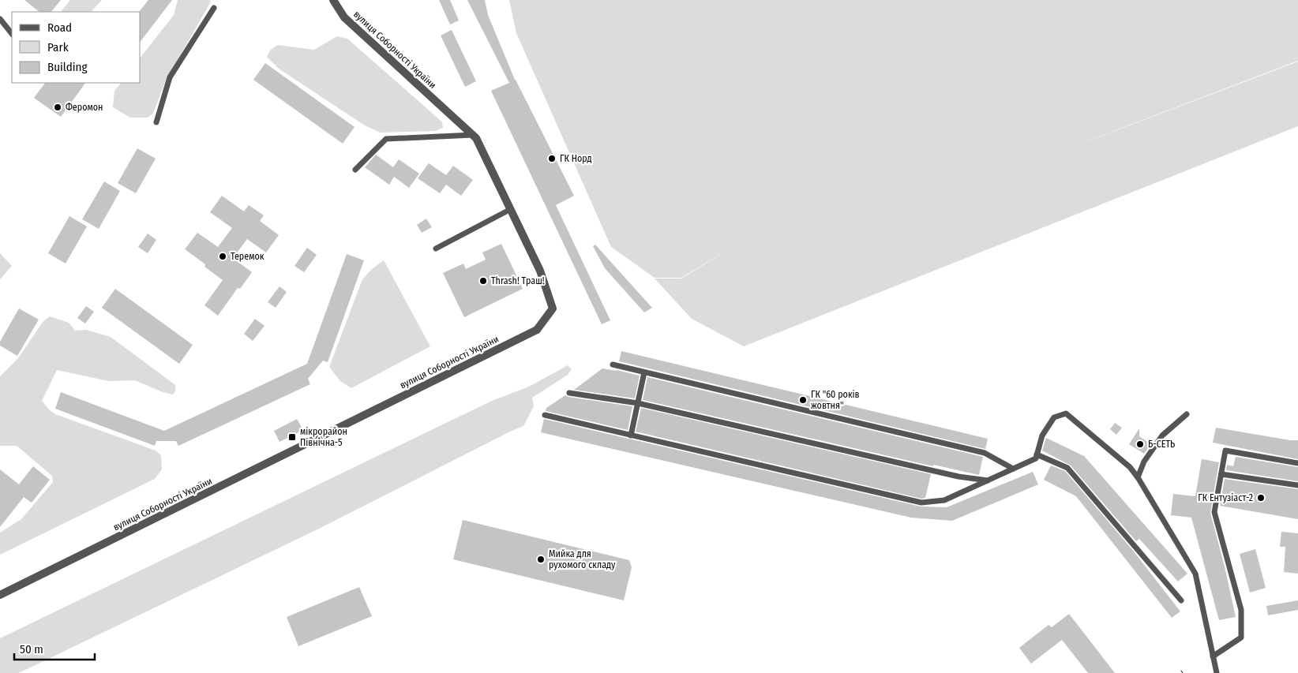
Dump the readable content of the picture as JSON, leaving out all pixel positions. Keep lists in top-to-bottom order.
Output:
{
  "streets": {
    "street": ["вулиця Соборності України"]
  },
  "places": {
    "other": [
      "Феромон",
      "ГК Норд",
      "Теремок",
      "Thrash! Траш!",
      "ГК \"60 років жовтня\"",
      "Б-СЕТЬ",
      "ГК Ентузіаст-2",
      "Мийка для рухомого складу"
    ],
    "transit": ["мікрорайон Північна-5"]
  },
  "legend": ["Road", "Park", "Building"],
  "scale_bar": "50 m"
}
